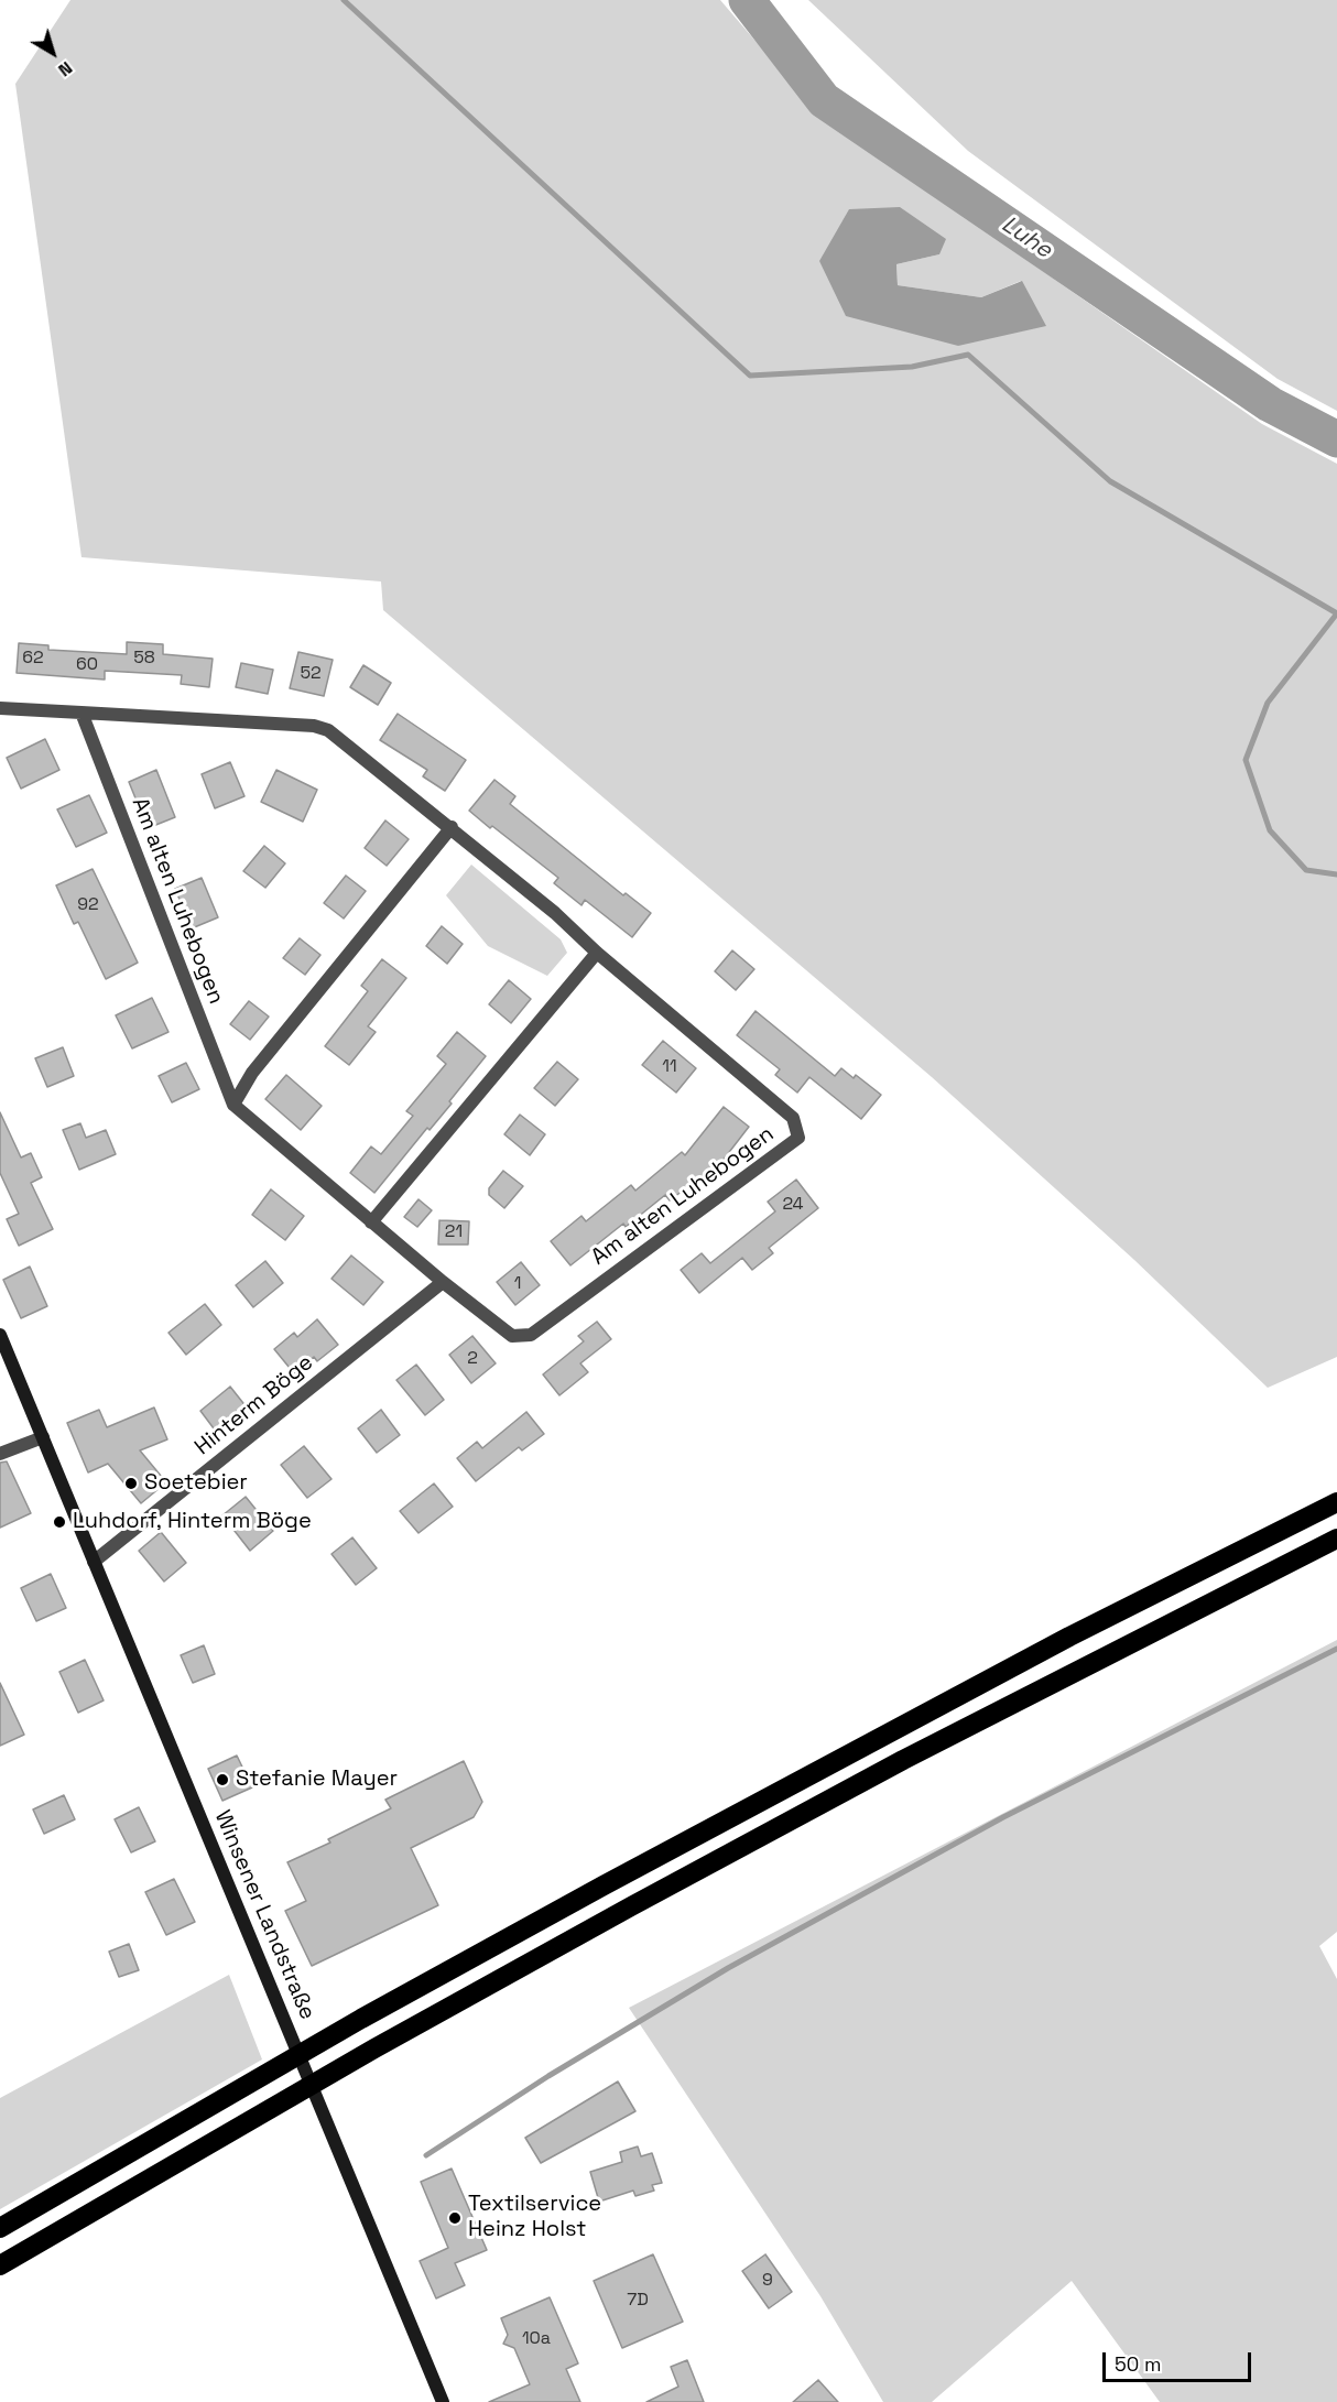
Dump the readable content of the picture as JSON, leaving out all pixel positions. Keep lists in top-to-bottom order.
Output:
{
  "streets": {
    "main road": ["Winsener Landstraße"],
    "street": ["Am alten Luhebogen", "Hinterm Böge"]
  },
  "crossings": [
    ["Am alten Luhebogen", "Hinterm Böge"],
    ["Hinterm Böge", "Winsener Landstraße"]
  ],
  "water": ["Luhe"],
  "places": [
    "Soetebier",
    "Luhdorf, Hinterm Böge",
    "Stefanie Mayer",
    "Textilservice Heinz Holst"
  ],
  "house_numbers": [
    "62",
    "58",
    "60",
    "52",
    "92",
    "11",
    "24",
    "21",
    "1",
    "2",
    "9",
    "7D",
    "10a"
  ],
  "scale_bar": "50 m",
  "north": "bottom right"
}
